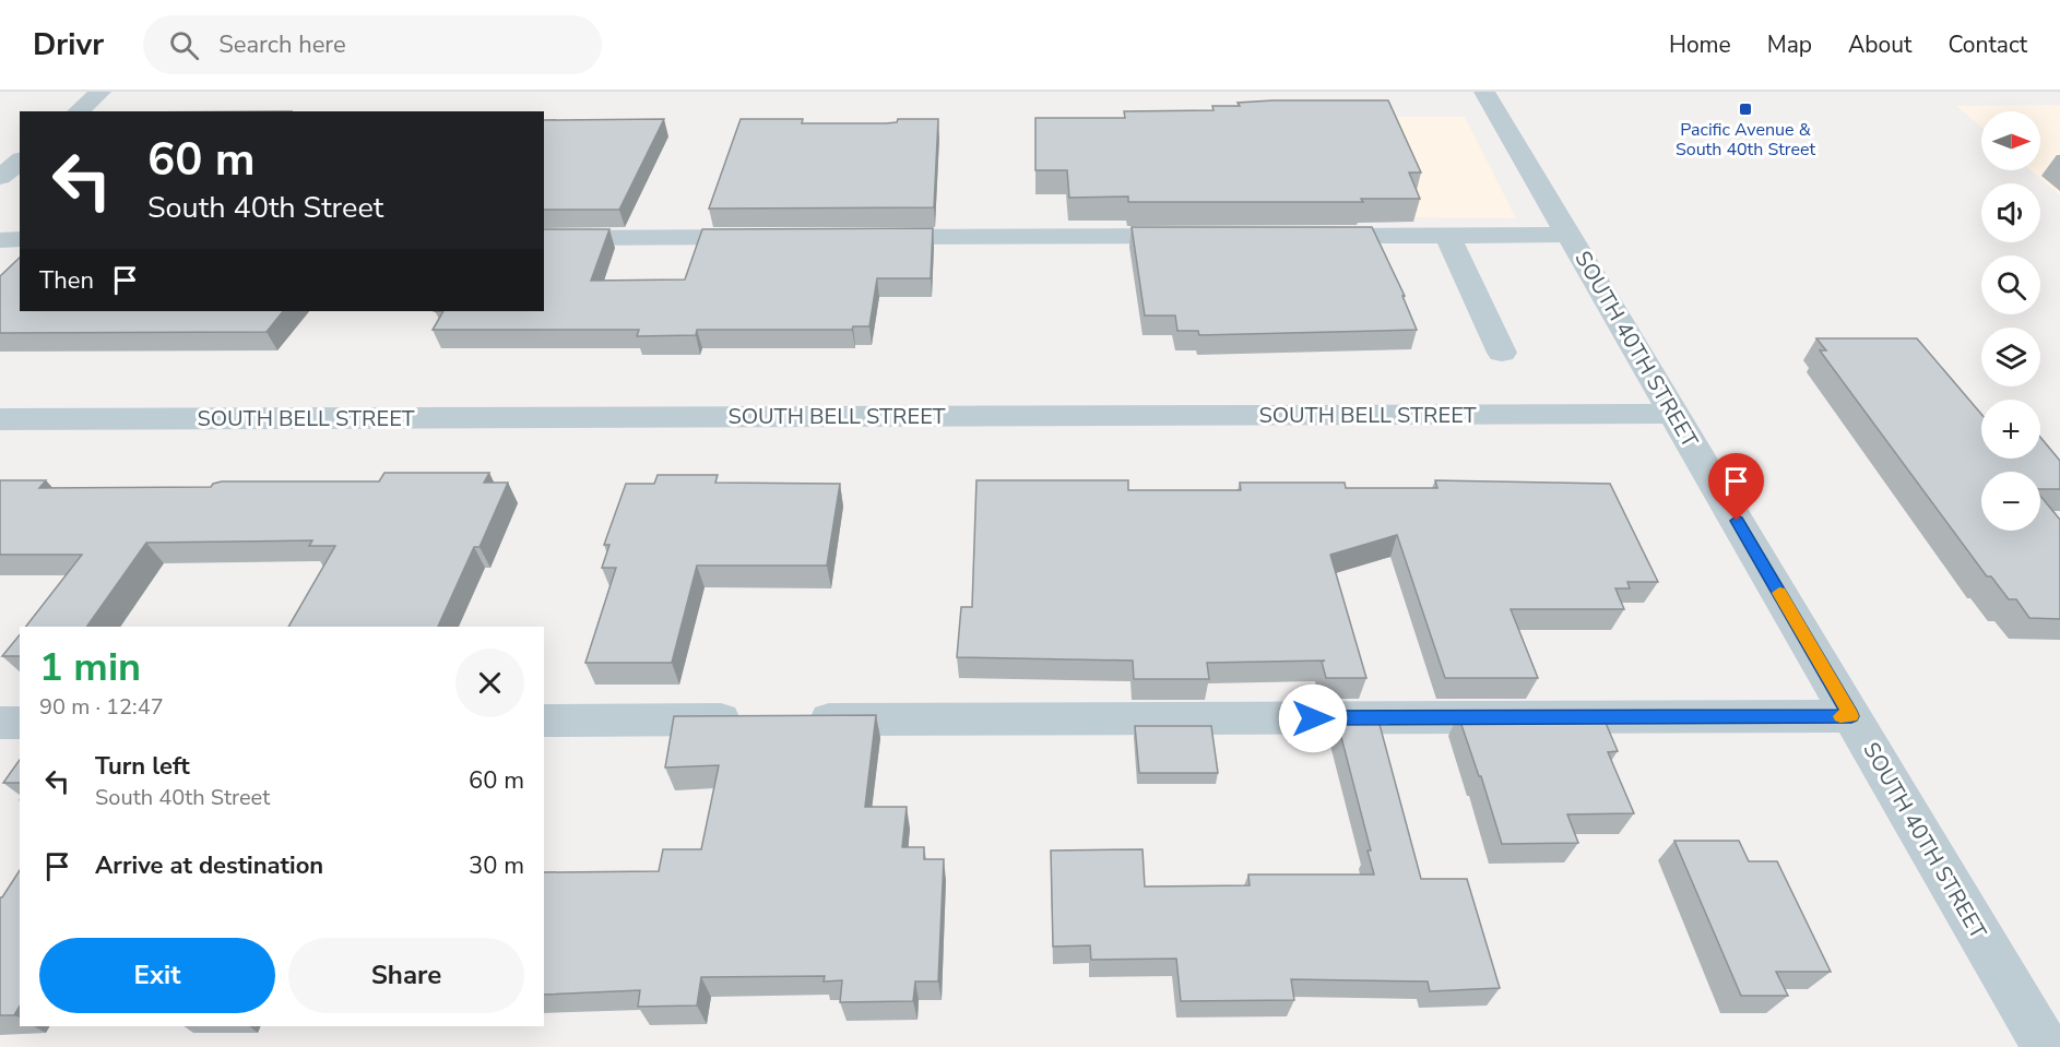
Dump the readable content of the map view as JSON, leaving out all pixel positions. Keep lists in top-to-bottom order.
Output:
{
  "streets": {
    "street": ["SOUTH 40TH STREET", "SOUTH BELL STREET"]
  },
  "crossings": [
    ["SOUTH 40TH STREET", "SOUTH BELL STREET"]
  ],
  "places": {
    "transit": ["Pacific Avenue & South 40th Street"]
  },
  "north": "right",
  "page": {
    "header": "Drivr",
    "search": "Search here",
    "nav": [
      "Home",
      "Map",
      "About",
      "Contact"
    ],
    "map_buttons": ["+", "−"],
    "turn": ["60 m", "South 40th Street"],
    "then": "Then",
    "heading": ["1 min", "90 m · 12:47"],
    "list": [
      {
        "name": "Turn left",
        "note": "South 40th Street",
        "value": "60 m"
      },
      {
        "name": "Arrive at destination",
        "value": "30 m"
      }
    ],
    "buttons": ["Exit", "Share"]
  }
}
